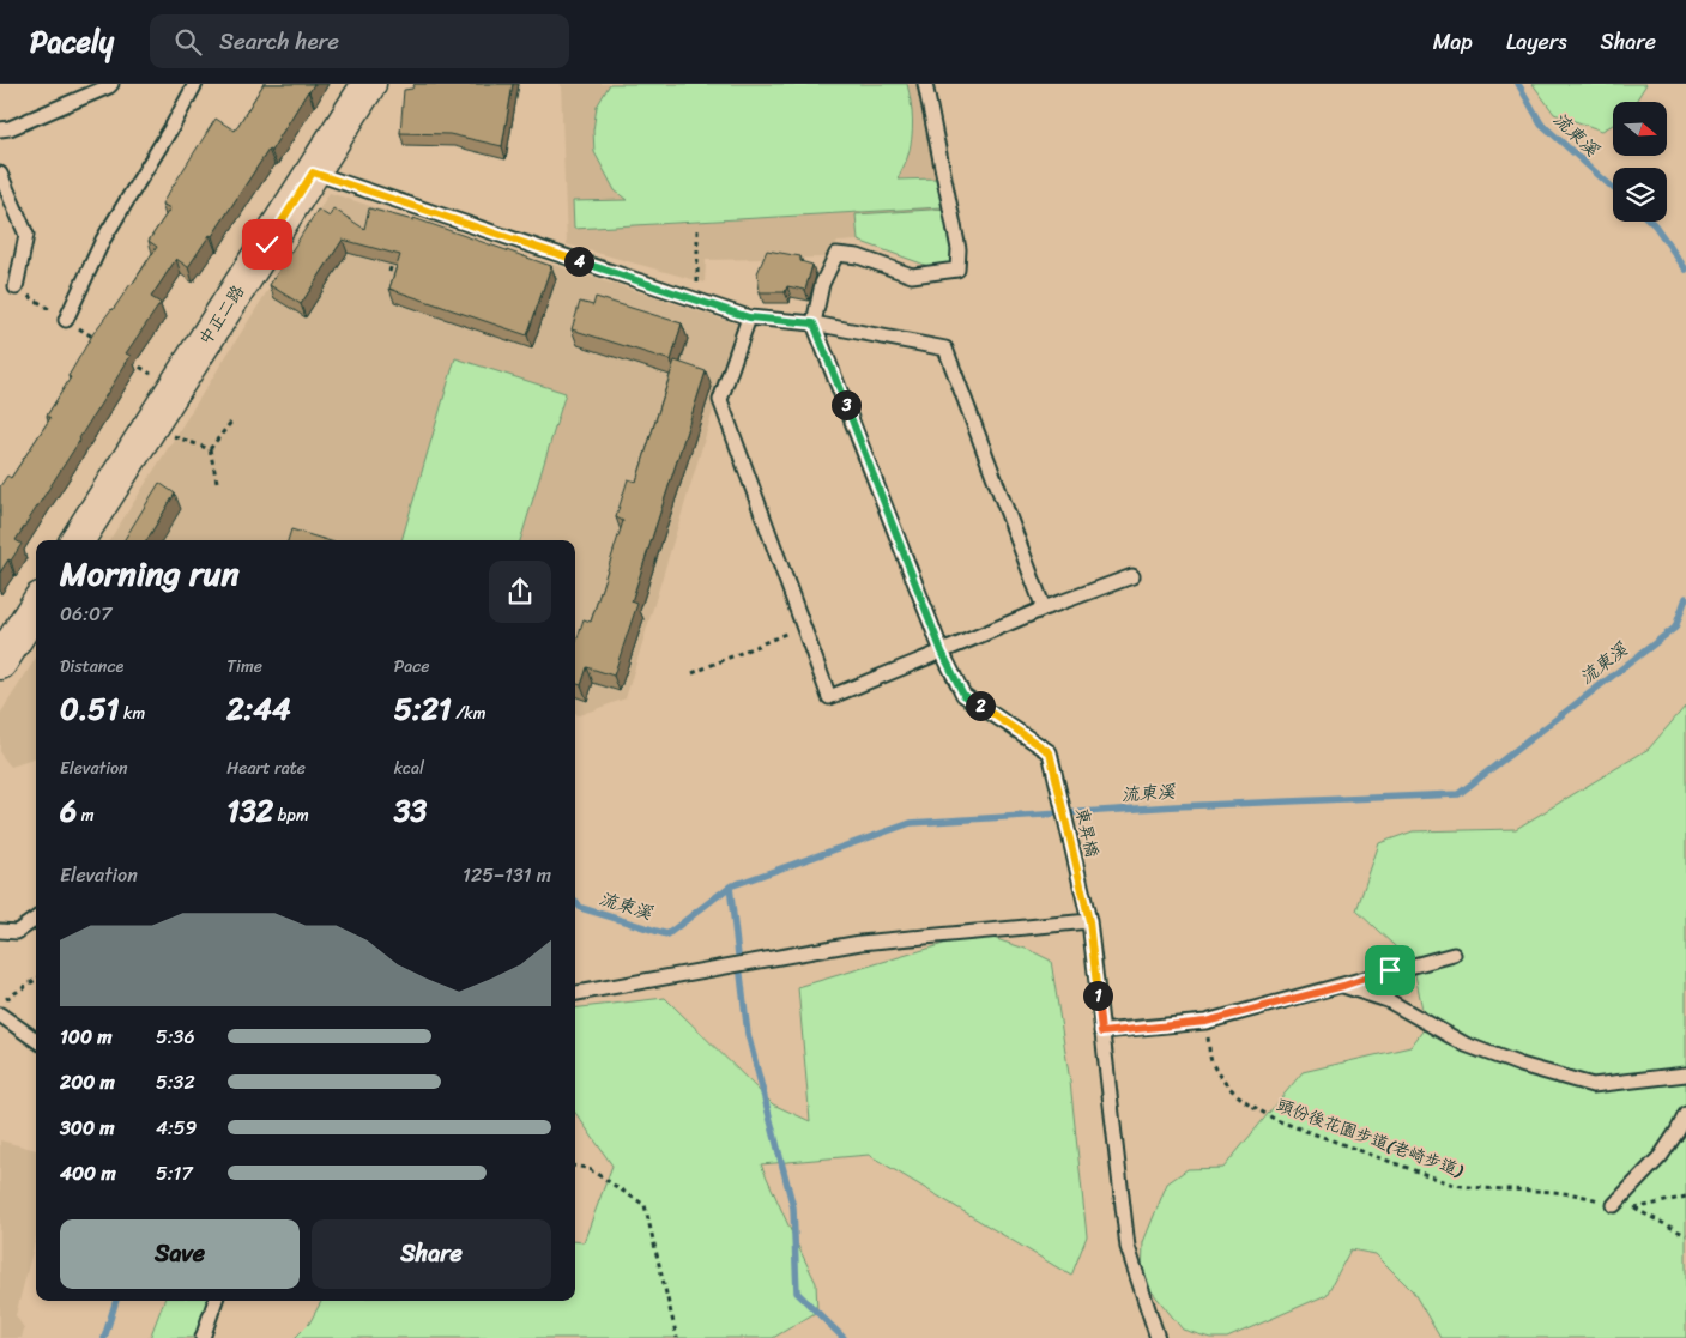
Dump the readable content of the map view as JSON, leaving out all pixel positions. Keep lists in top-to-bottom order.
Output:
{
  "streets": {
    "main road": ["中正二路"],
    "lane": ["東昇橋"],
    "path": ["頭份後花園步道(老崎步道)"]
  },
  "water": ["流東溪"],
  "north": "right",
  "page": {
    "header": "Pacely",
    "search": "Search here",
    "nav": ["Map", "Layers", "Share"],
    "pins": [
      "4",
      "3",
      "2",
      "1"
    ],
    "heading": ["Morning run", "06:07"],
    "stats": [
      ["Distance", "0.51 km"],
      ["Time", "2:44"],
      ["Pace", "5:21 /km"],
      ["Elevation", "6 m"],
      ["Heart rate", "132 bpm"],
      ["kcal", "33"]
    ],
    "chart": ["Elevation", "125–131 m"],
    "list": [
      {
        "name": "100 m",
        "note": "5:36"
      },
      {
        "name": "200 m",
        "note": "5:32"
      },
      {
        "name": "300 m",
        "note": "4:59"
      },
      {
        "name": "400 m",
        "note": "5:17"
      }
    ],
    "buttons": ["Save", "Share"]
  }
}
